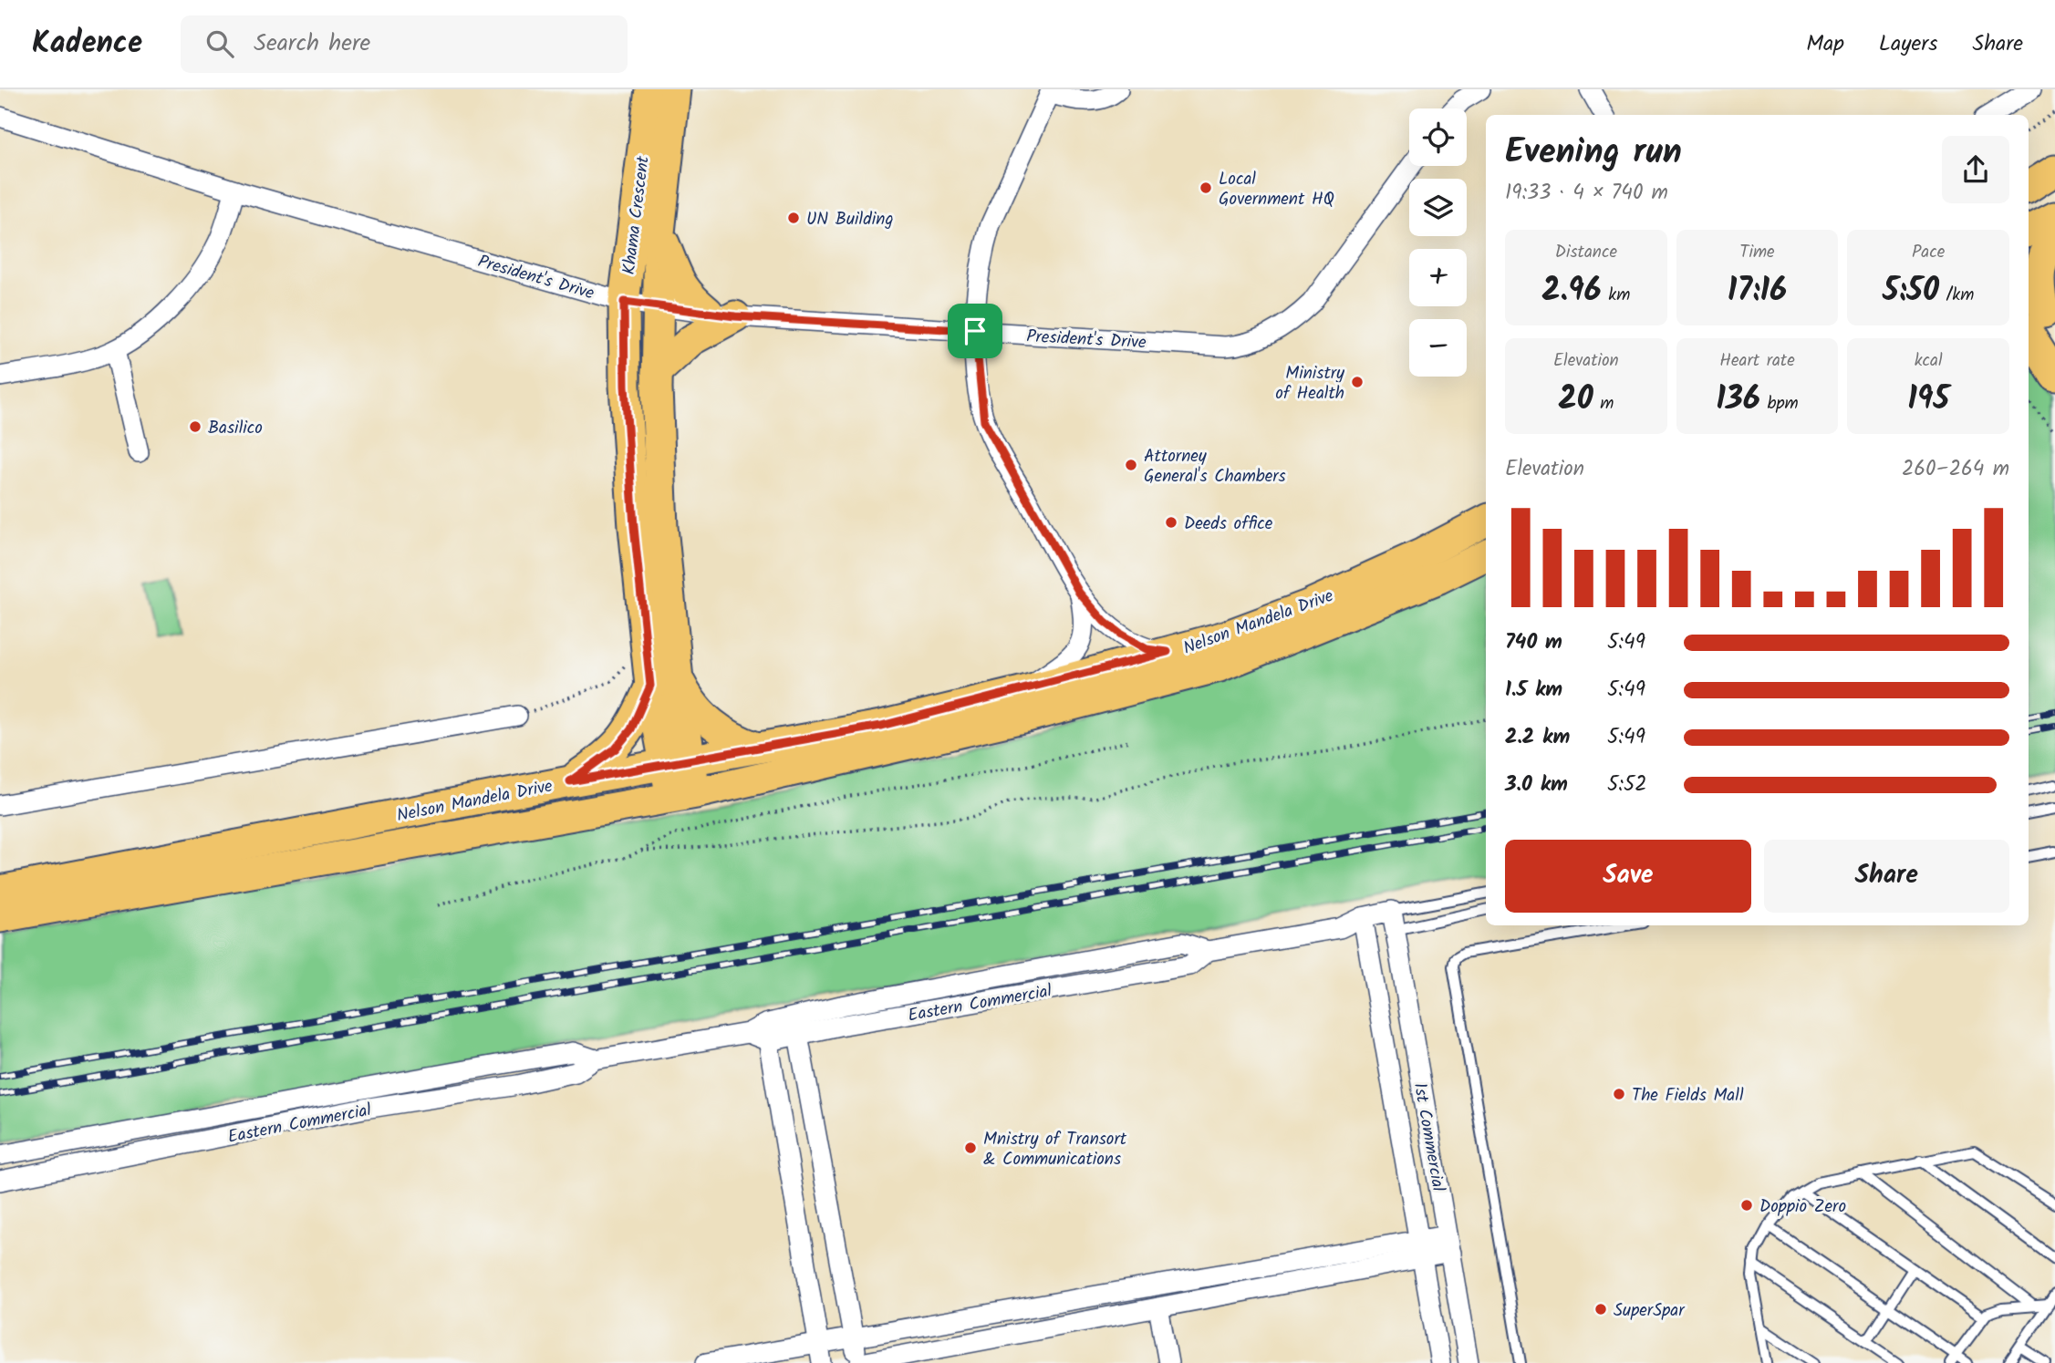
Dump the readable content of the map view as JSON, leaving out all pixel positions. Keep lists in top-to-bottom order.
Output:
{
  "streets": {
    "main road": ["Khama Crescent", "Nelson Mandela Drive"],
    "street": ["President's Drive", "Eastern Commercial", "1st Commercial"]
  },
  "crossings": [
    ["Khama Crescent", "President's Drive"],
    ["Khama Crescent", "Nelson Mandela Drive"],
    ["Eastern Commercial", "1st Commercial"]
  ],
  "places": [
    "Local Government HQ",
    "UN Building",
    "Ministry of Health",
    "Basilico",
    "Attorney General's Chambers",
    "Deeds office",
    "The Fields Mall",
    "Mnistry of Transort & Communications",
    "Doppio Zero",
    "SuperSpar"
  ],
  "page": {
    "header": "Kadence",
    "search": "Search here",
    "nav": ["Map", "Layers", "Share"],
    "map_buttons": ["+", "−"],
    "heading": ["Evening run", "19:33 · 4 × 740 m"],
    "stats": [
      ["Distance", "2.96 km"],
      ["Time", "17:16"],
      ["Pace", "5:50 /km"],
      ["Elevation", "20 m"],
      ["Heart rate", "136 bpm"],
      ["kcal", "195"]
    ],
    "chart": ["Elevation", "260–264 m"],
    "list": [
      {
        "name": "740 m",
        "note": "5:49"
      },
      {
        "name": "1.5 km",
        "note": "5:49"
      },
      {
        "name": "2.2 km",
        "note": "5:49"
      },
      {
        "name": "3.0 km",
        "note": "5:52"
      }
    ],
    "buttons": ["Save", "Share"]
  }
}
